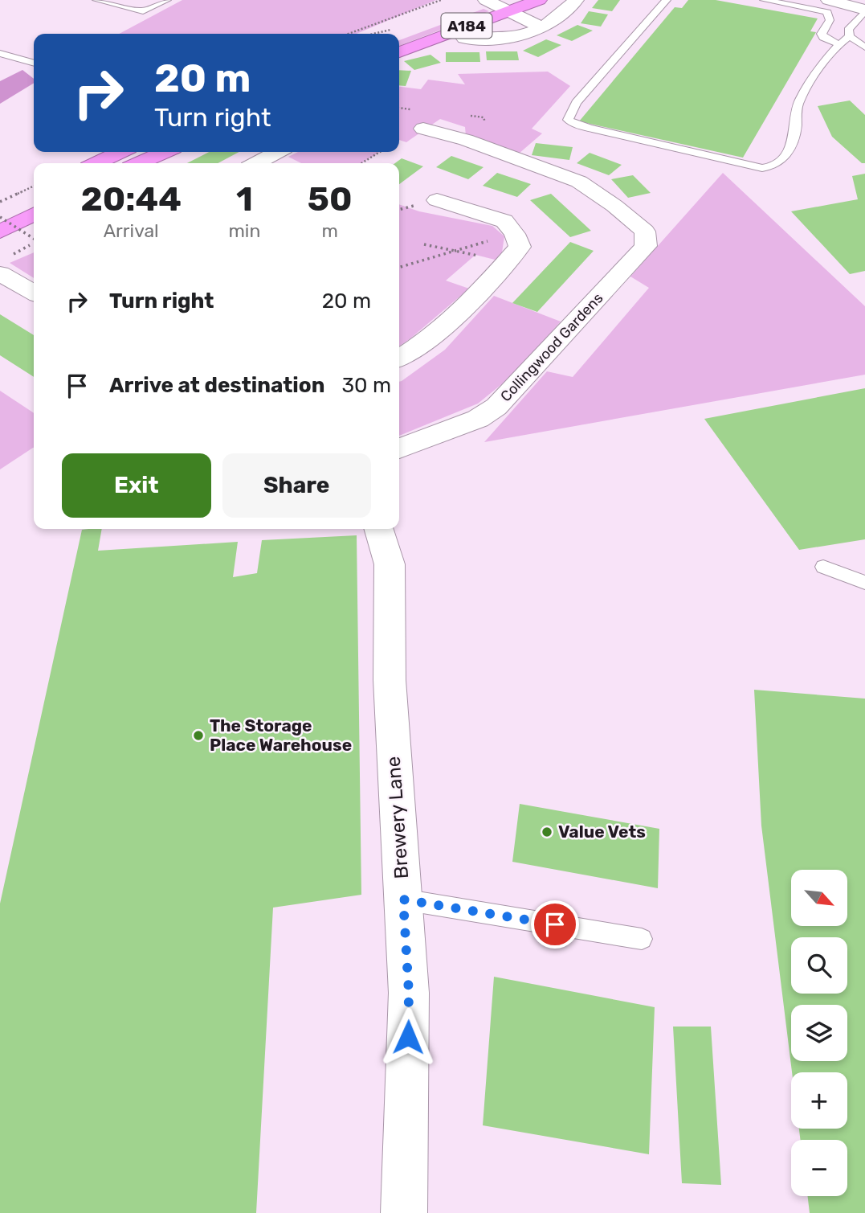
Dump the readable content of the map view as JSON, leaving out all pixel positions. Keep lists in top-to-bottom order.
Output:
{
  "streets": {
    "highway": ["A184"],
    "street": ["Collingwood Gardens", "Brewery Lane"]
  },
  "places": ["The Storage Place Warehouse", "Value Vets"],
  "north": "bottom right",
  "page": {
    "turn": ["20 m", "Turn right"],
    "eta": [
      "20:44",
      "Arrival",
      "1",
      "min",
      "50",
      "m"
    ],
    "list": [
      {
        "name": "Turn right",
        "value": "20 m"
      },
      {
        "name": "Arrive at destination",
        "value": "30 m"
      }
    ],
    "buttons": ["Exit", "Share"],
    "map_buttons": ["+", "−"]
  }
}
